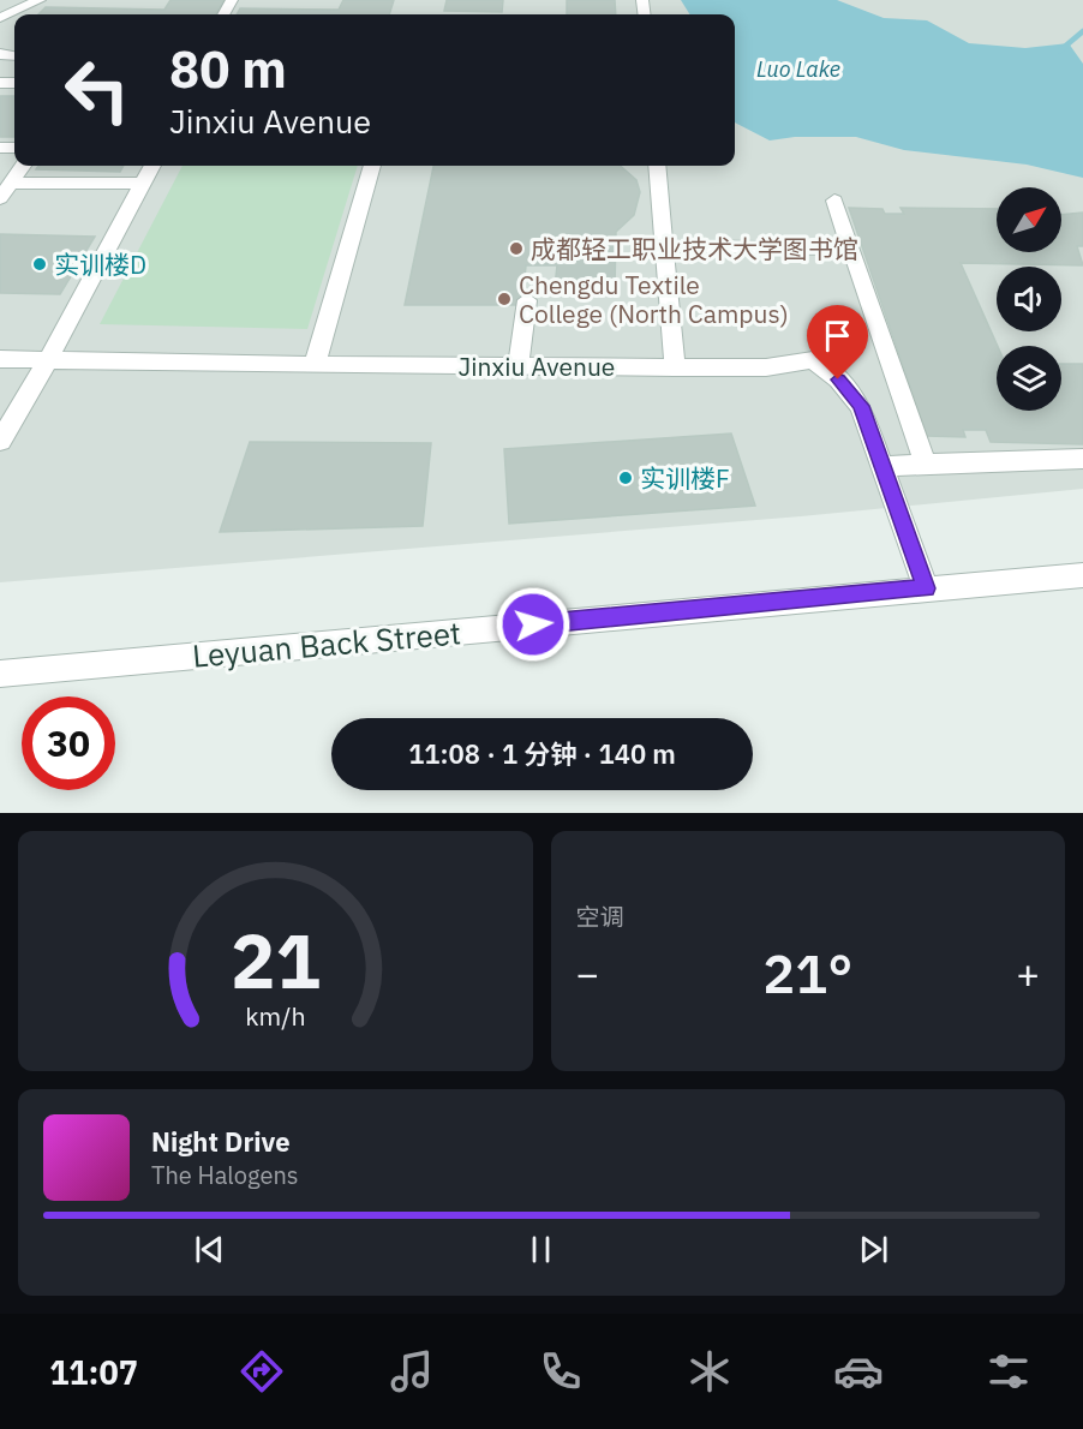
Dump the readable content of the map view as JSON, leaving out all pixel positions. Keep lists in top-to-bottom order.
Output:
{
  "streets": {
    "street": ["Jinxiu Avenue", "Leyuan Back Street"]
  },
  "crossings": [
    ["Jinxiu Avenue", "Leyuan Back Street"]
  ],
  "water": ["Luo Lake"],
  "places": [
    "成都轻工职业技术大学图书馆",
    "实训楼D",
    "Chengdu Textile College (North Campus)",
    "实训楼F"
  ],
  "north": "top right",
  "page": {
    "turn": ["80 m", "Jinxiu Avenue"],
    "limit": "30",
    "trip": "11:08 · 1 分钟 · 140 m",
    "tile": "空调",
    "heat": ["−", "21°", "+"],
    "song": ["Night Drive", "The Halogens"],
    "tabs": "11:07",
    "gauge": ["21", "km/h"]
  }
}
